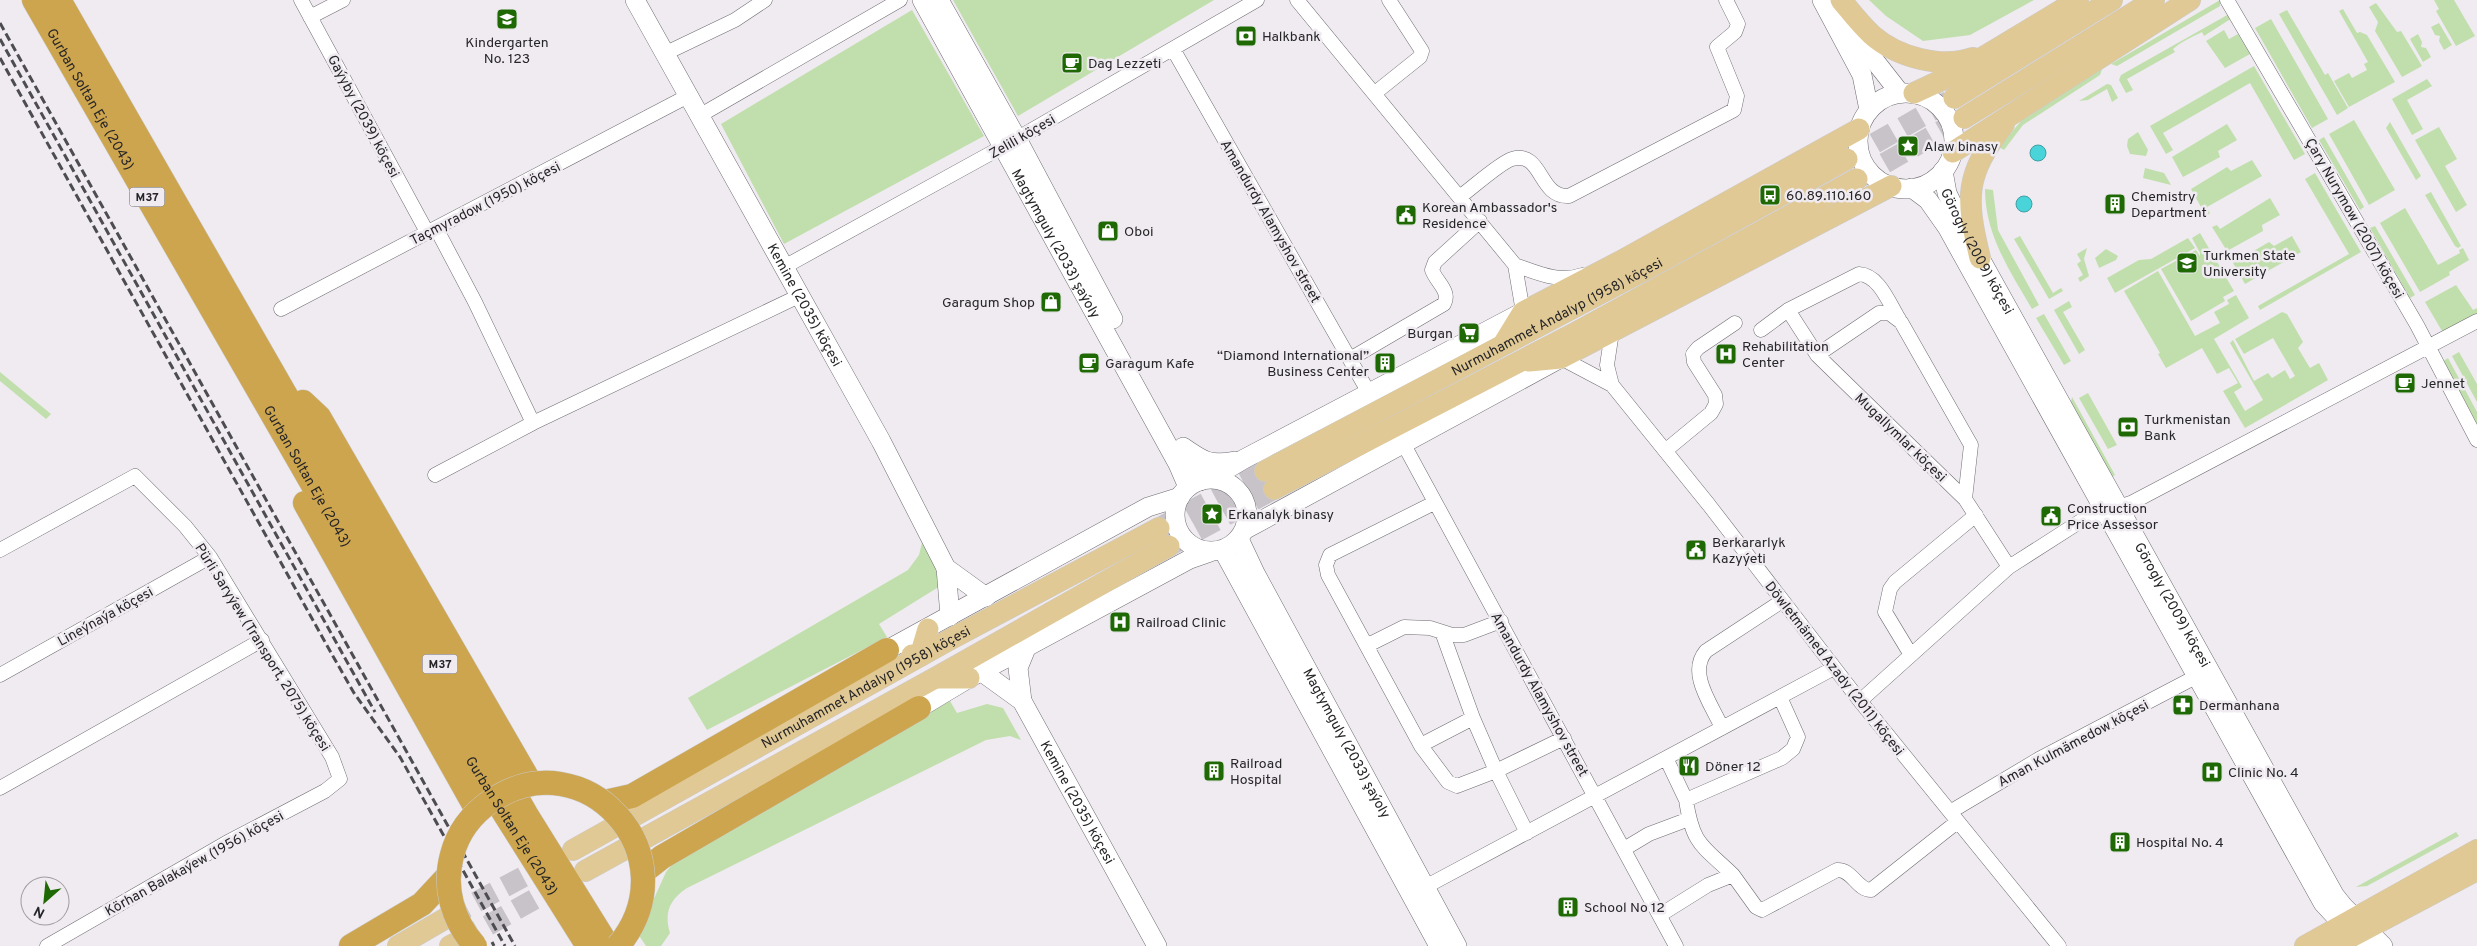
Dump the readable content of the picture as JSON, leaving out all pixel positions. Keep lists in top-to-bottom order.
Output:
{
  "streets": {
    "highway": ["Gurban Soltan Eje (2043)", "M37"],
    "main road": [
      "Magtymguly (2033) şaýoly",
      "Görogly (2009) köçesi",
      "Kemine (2035) köçesi",
      "Nurmuhammet Andalyp (1958) köçesi"
    ],
    "street": [
      "Gaýyby (2039) köçesi",
      "Zelili köçesi",
      "Taçmyradow (1950) köçesi",
      "Çary Nurymow (2007) köçesi",
      "Amandurdy Alamyshov street",
      "Mugallymlar köçesi",
      "Lineýnaýa köçesi",
      "Pürli Saryýew (Transport, 2075) köçesi",
      "Döwletmämed Azady (2011) köçesi",
      "Aman Kulmämedow köçesi",
      "Körhan Balakaýew (1956) köçesi"
    ]
  },
  "crossings": [
    ["Gaýyby (2039) köçesi", "Taçmyradow (1950) köçesi"],
    ["Zelili köçesi", "Amandurdy Alamyshov street"],
    ["Zelili köçesi", "Magtymguly (2033) şaýoly"],
    ["Zelili köçesi", "Kemine (2035) köçesi"],
    ["Taçmyradow (1950) köçesi", "Kemine (2035) köçesi"],
    ["Görogly (2009) köçesi", "Aman Kulmämedow köçesi"],
    ["Kemine (2035) köçesi", "Nurmuhammet Andalyp (1958) köçesi"],
    ["Lineýnaýa köçesi", "Pürli Saryýew (Transport, 2075) köçesi"],
    ["Pürli Saryýew (Transport, 2075) köçesi", "Körhan Balakaýew (1956) köçesi"],
    ["Döwletmämed Azady (2011) köçesi", "Aman Kulmämedow köçesi"]
  ],
  "places": {
    "school or university": ["Kindergarten No. 123", "Turkmen State University"],
    "bank": ["Halkbank", "Turkmenistan Bank"],
    "cafe": ["Dag Lezzeti", "Garagum Kafe", "Jennet"],
    "place": ["Alaw binasy", "Erkanalyk binasy"],
    "bus stop": ["60.89.110.160"],
    "building": [
      "Chemistry Department",
      "“Diamond International” Business Center",
      "Railroad Hospital",
      "Hospital No. 4",
      "School No 12"
    ],
    "public building": ["Korean Ambassador's Residence", "Construction Price Assessor", "Berkararlyk Kazyýeti"],
    "shop": ["Oboi", "Garagum Shop"],
    "supermarket": ["Burgan"],
    "hospital": ["Rehabilitation Center", "Railroad Clinic", "Clinic No. 4"],
    "pharmacy": ["Dermanhana"],
    "restaurant": ["Döner 12"]
  },
  "north": "bottom left"
}
